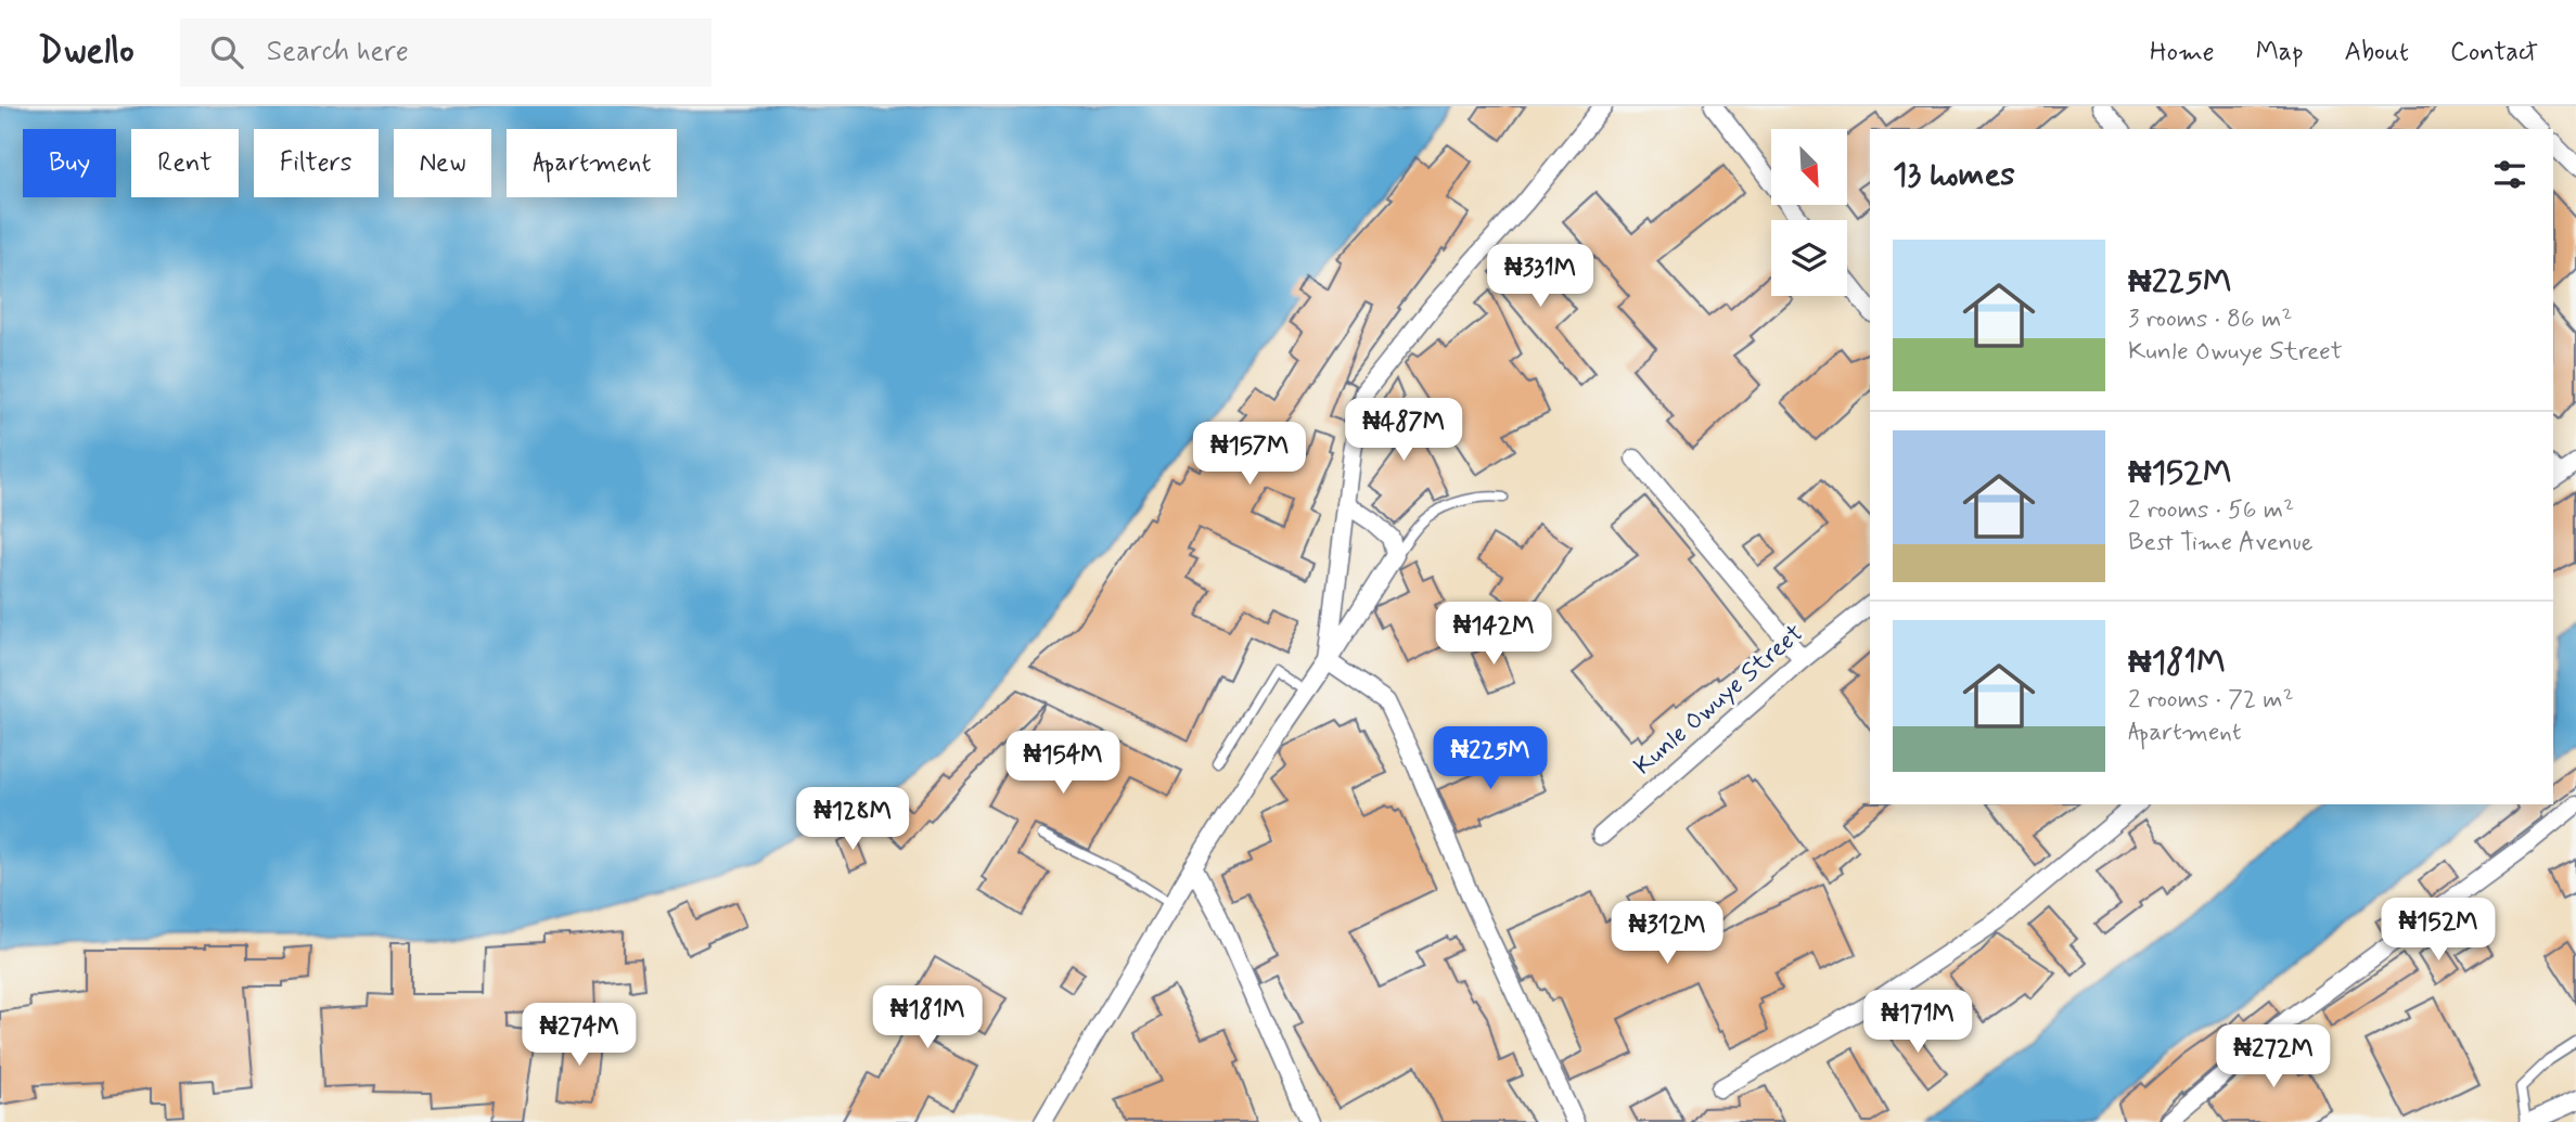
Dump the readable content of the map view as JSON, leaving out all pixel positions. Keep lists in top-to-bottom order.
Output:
{
  "streets": {
    "street": ["Kunle Owuye Street"]
  },
  "north": "bottom right",
  "page": {
    "header": "Dwello",
    "search": "Search here",
    "nav": [
      "Home",
      "Map",
      "About",
      "Contact"
    ],
    "chip": [
      "Buy",
      "Rent",
      "Filters",
      "New",
      "Apartment"
    ],
    "heading": "13 homes",
    "list": [
      {
        "name": "₦225M",
        "note": "3 rooms · 86 m² · Kunle Owuye Street"
      },
      {
        "name": "₦152M",
        "note": "2 rooms · 56 m² · Best Time Avenue"
      },
      {
        "name": "₦181M",
        "note": "2 rooms · 72 m² · Apartment"
      }
    ],
    "price": [
      "₦331M",
      "₦487M",
      "₦157M",
      "₦142M",
      "₦225M",
      "₦154M",
      "₦128M",
      "₦152M",
      "₦312M",
      "₦181M",
      "₦171M",
      "₦274M",
      "₦272M"
    ]
  }
}
